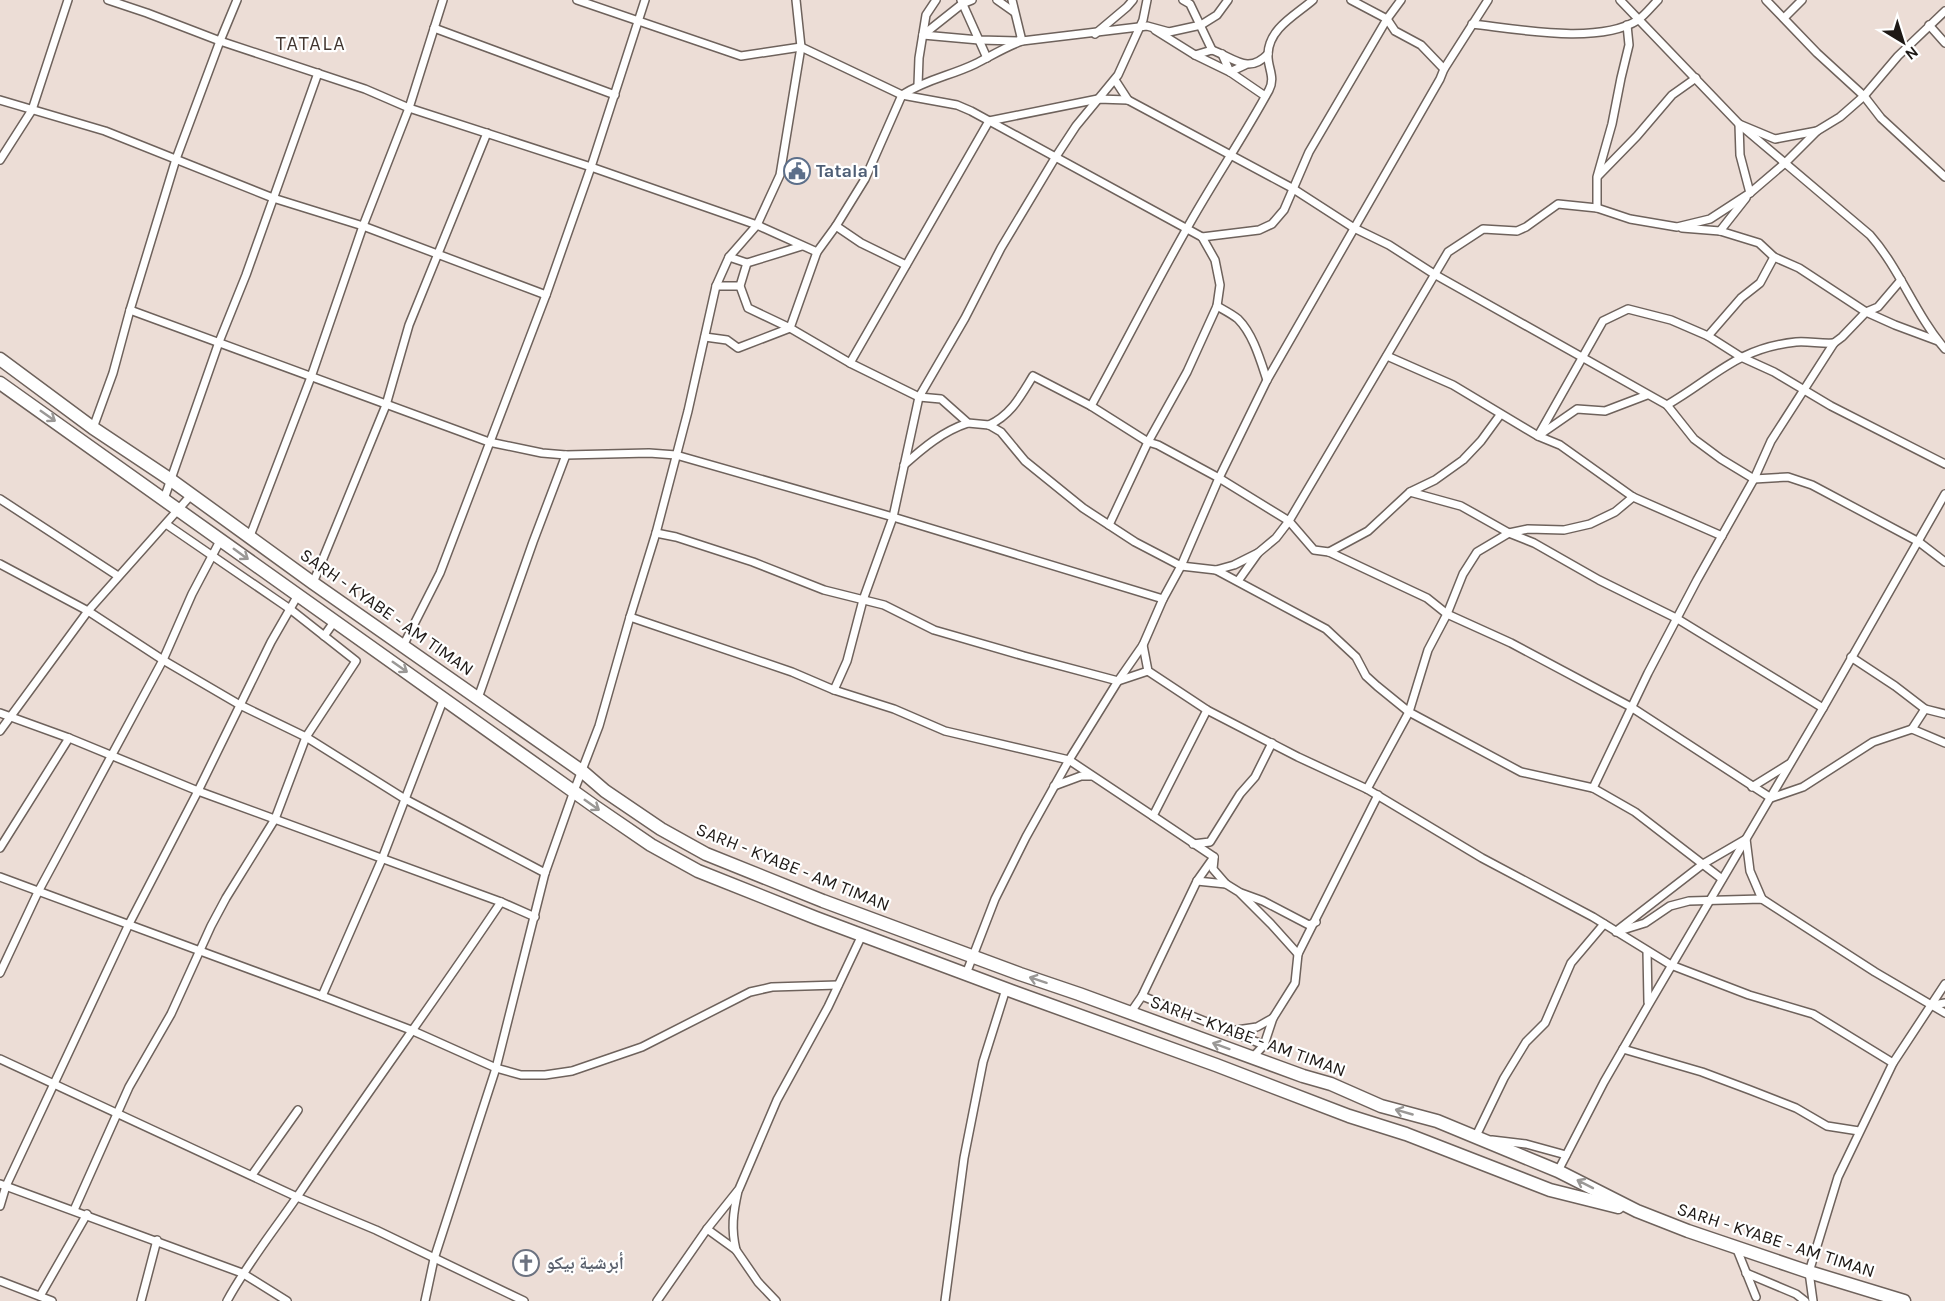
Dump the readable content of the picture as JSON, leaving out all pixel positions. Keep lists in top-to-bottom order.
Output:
{
  "streets": {
    "highway": ["SARH - KYABE - AM TIMAN"]
  },
  "districts": ["TATALA"],
  "places": {
    "public building": ["Tatala 1"],
    "church": ["أبرشية بيكو"]
  },
  "north": "bottom right"
}
